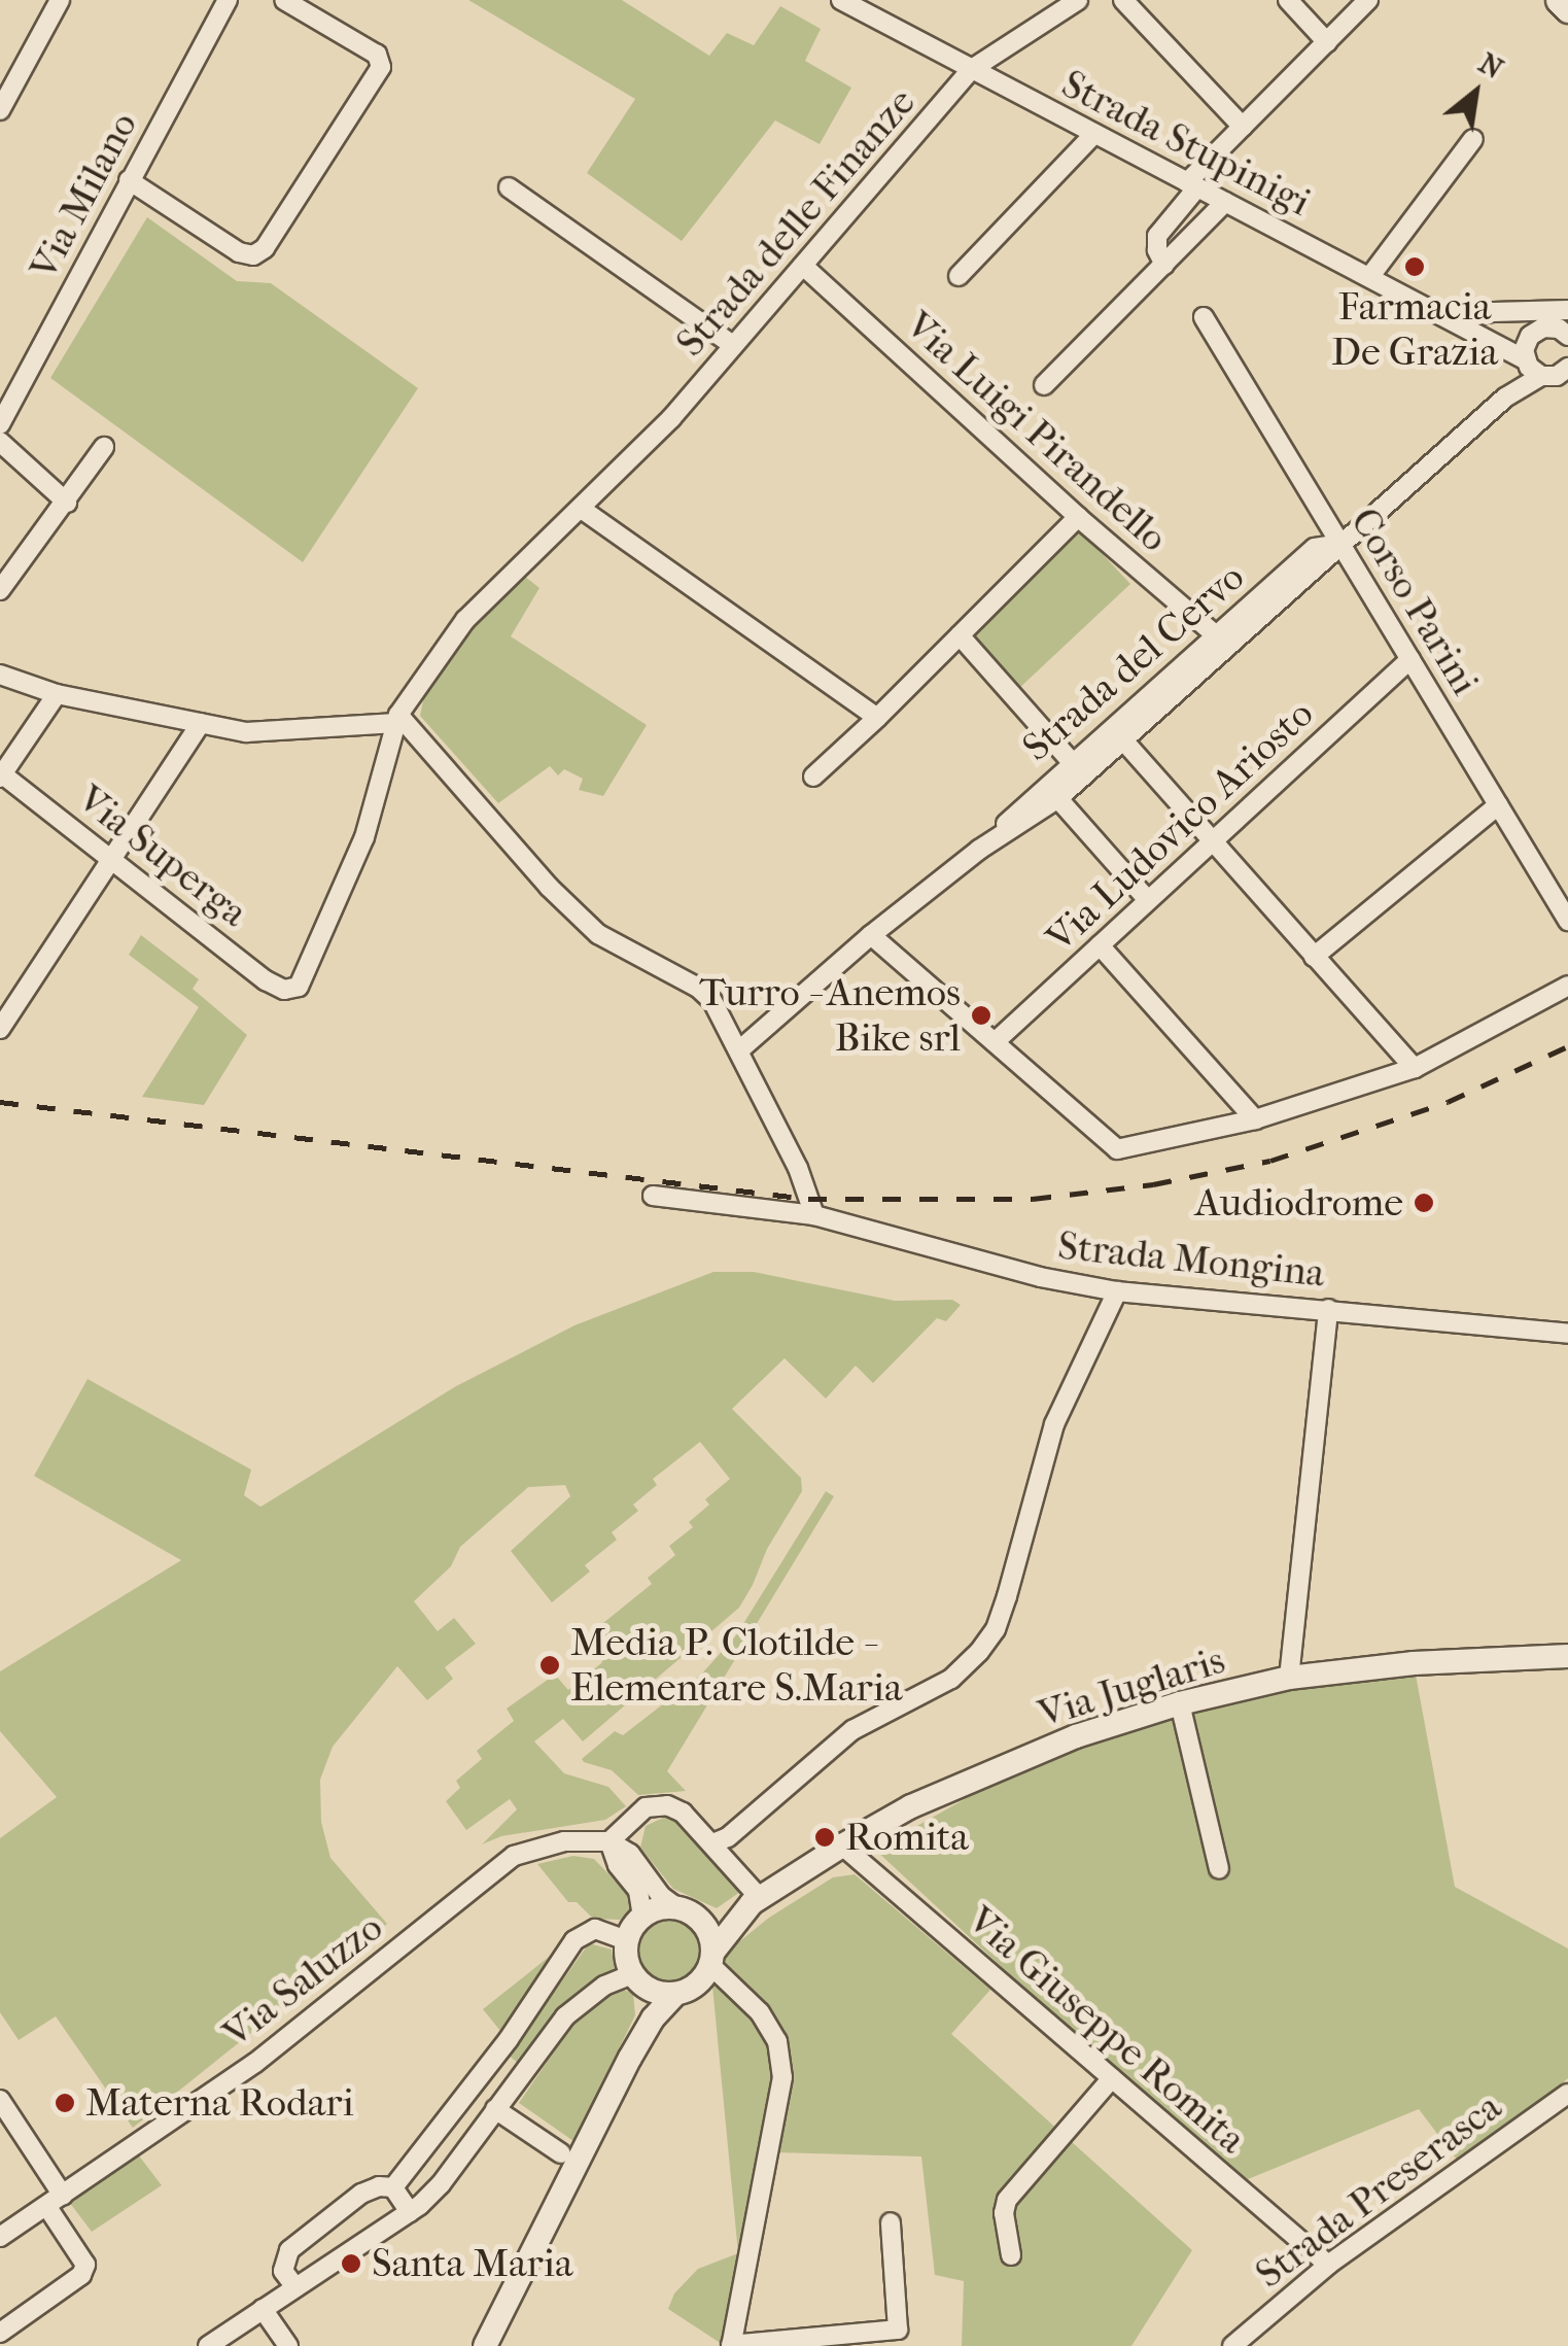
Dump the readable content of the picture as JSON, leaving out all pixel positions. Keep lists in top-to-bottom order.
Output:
{
  "streets": {
    "street": [
      "Strada Stupinigi",
      "Via Milano",
      "Strada delle Finanze",
      "Via Luigi Pirandello",
      "Corso Parini",
      "Strada del Cervo",
      "Via Ludovico Ariosto",
      "Via Superga",
      "Strada Mongina",
      "Via Juglaris",
      "Via Saluzzo",
      "Via Giuseppe Romita",
      "Strada Preserasca"
    ]
  },
  "crossings": [
    ["Strada Stupinigi", "Strada delle Finanze"],
    ["Strada Stupinigi", "Strada del Cervo"],
    ["Strada delle Finanze", "Via Luigi Pirandello"],
    ["Strada delle Finanze", "Via Superga"],
    ["Via Luigi Pirandello", "Strada del Cervo"],
    ["Corso Parini", "Strada del Cervo"],
    ["Corso Parini", "Via Ludovico Ariosto"],
    ["Via Juglaris", "Via Giuseppe Romita"],
    ["Via Giuseppe Romita", "Strada Preserasca"]
  ],
  "places": [
    "Farmacia De Grazia",
    "Turro - Anemos Bike srl",
    "Audiodrome",
    "Media P. Clotilde - Elementare S.Maria",
    "Romita",
    "Materna Rodari",
    "Santa Maria"
  ],
  "north": "top right"
}
